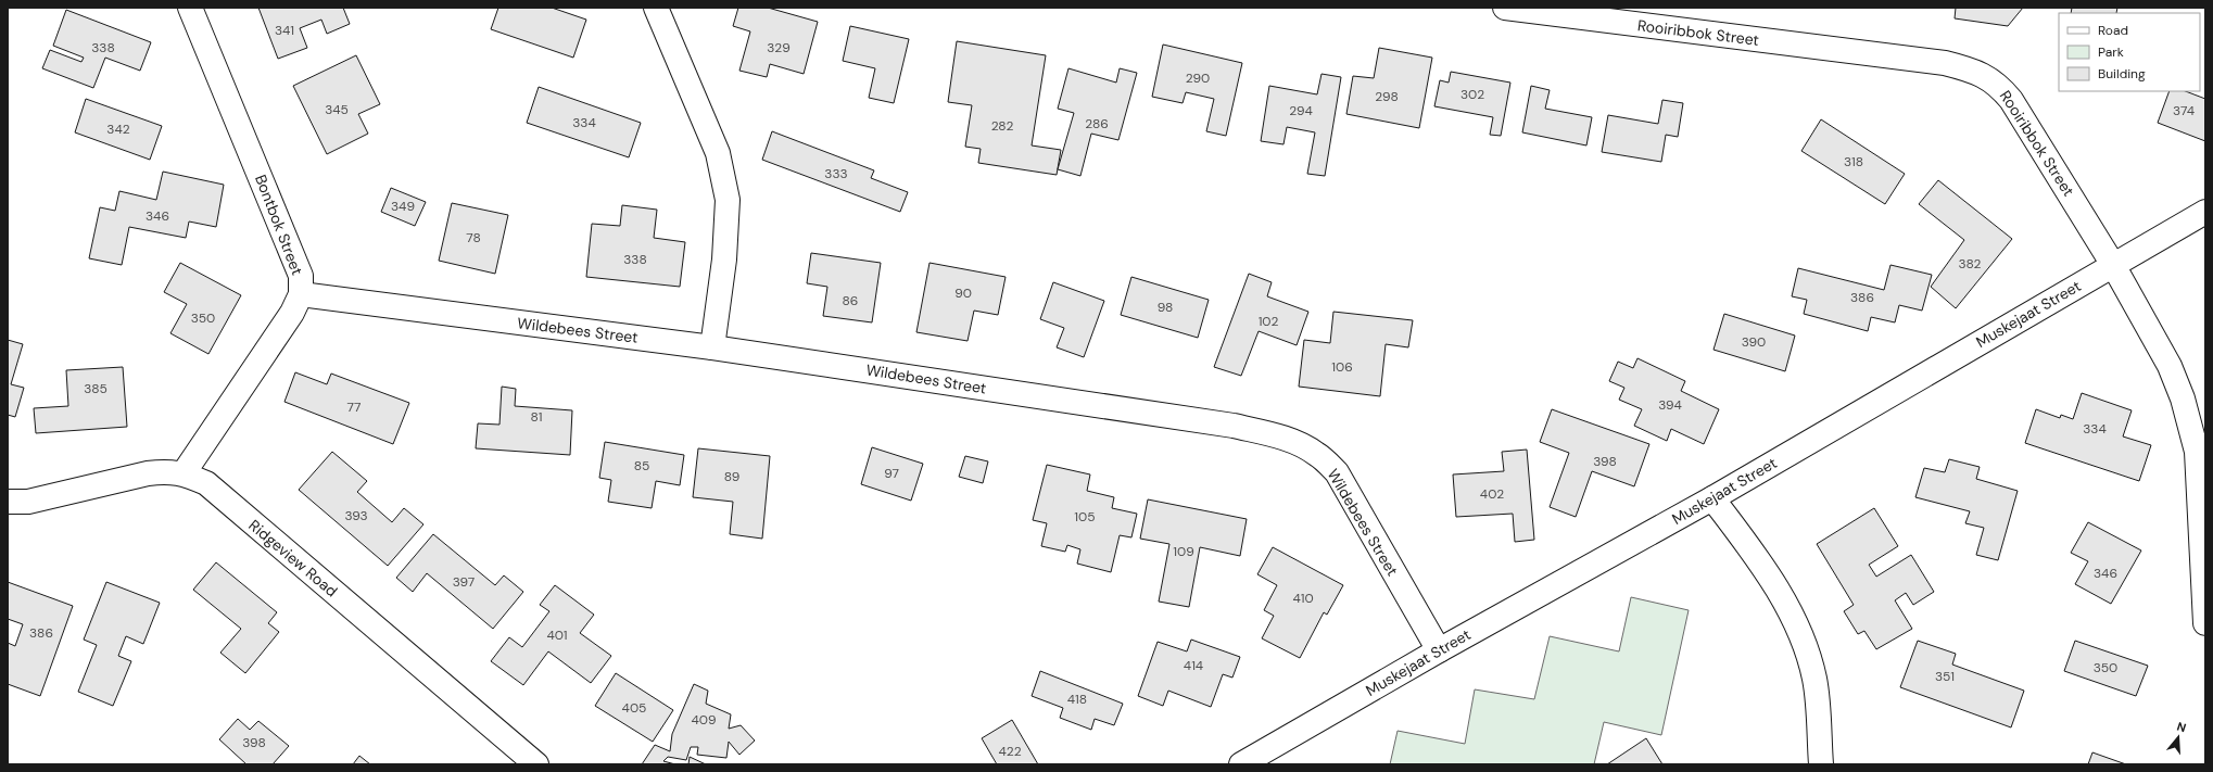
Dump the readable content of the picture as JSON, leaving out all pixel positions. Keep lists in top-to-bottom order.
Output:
{
  "streets": {
    "street": [
      "Rooiribbok Street",
      "Bontbok Street",
      "Muskejaat Street",
      "Wildebees Street",
      "Ridgeview Road"
    ]
  },
  "crossings": [
    ["Rooiribbok Street", "Muskejaat Street"],
    ["Bontbok Street", "Wildebees Street"],
    ["Bontbok Street", "Ridgeview Road"],
    ["Muskejaat Street", "Wildebees Street"]
  ],
  "house_numbers": [
    "341",
    "338",
    "329",
    "290",
    "302",
    "298",
    "345",
    "294",
    "374",
    "334",
    "286",
    "282",
    "342",
    "318",
    "333",
    "349",
    "346",
    "78",
    "338",
    "382",
    "90",
    "386",
    "86",
    "98",
    "350",
    "102",
    "390",
    "106",
    "385",
    "394",
    "77",
    "81",
    "334",
    "398",
    "85",
    "97",
    "89",
    "402",
    "393",
    "105",
    "109",
    "346",
    "397",
    "410",
    "386",
    "401",
    "414",
    "350",
    "351",
    "418",
    "405",
    "409",
    "398",
    "422"
  ],
  "legend": ["Road", "Park", "Building"],
  "north": "top"
}
